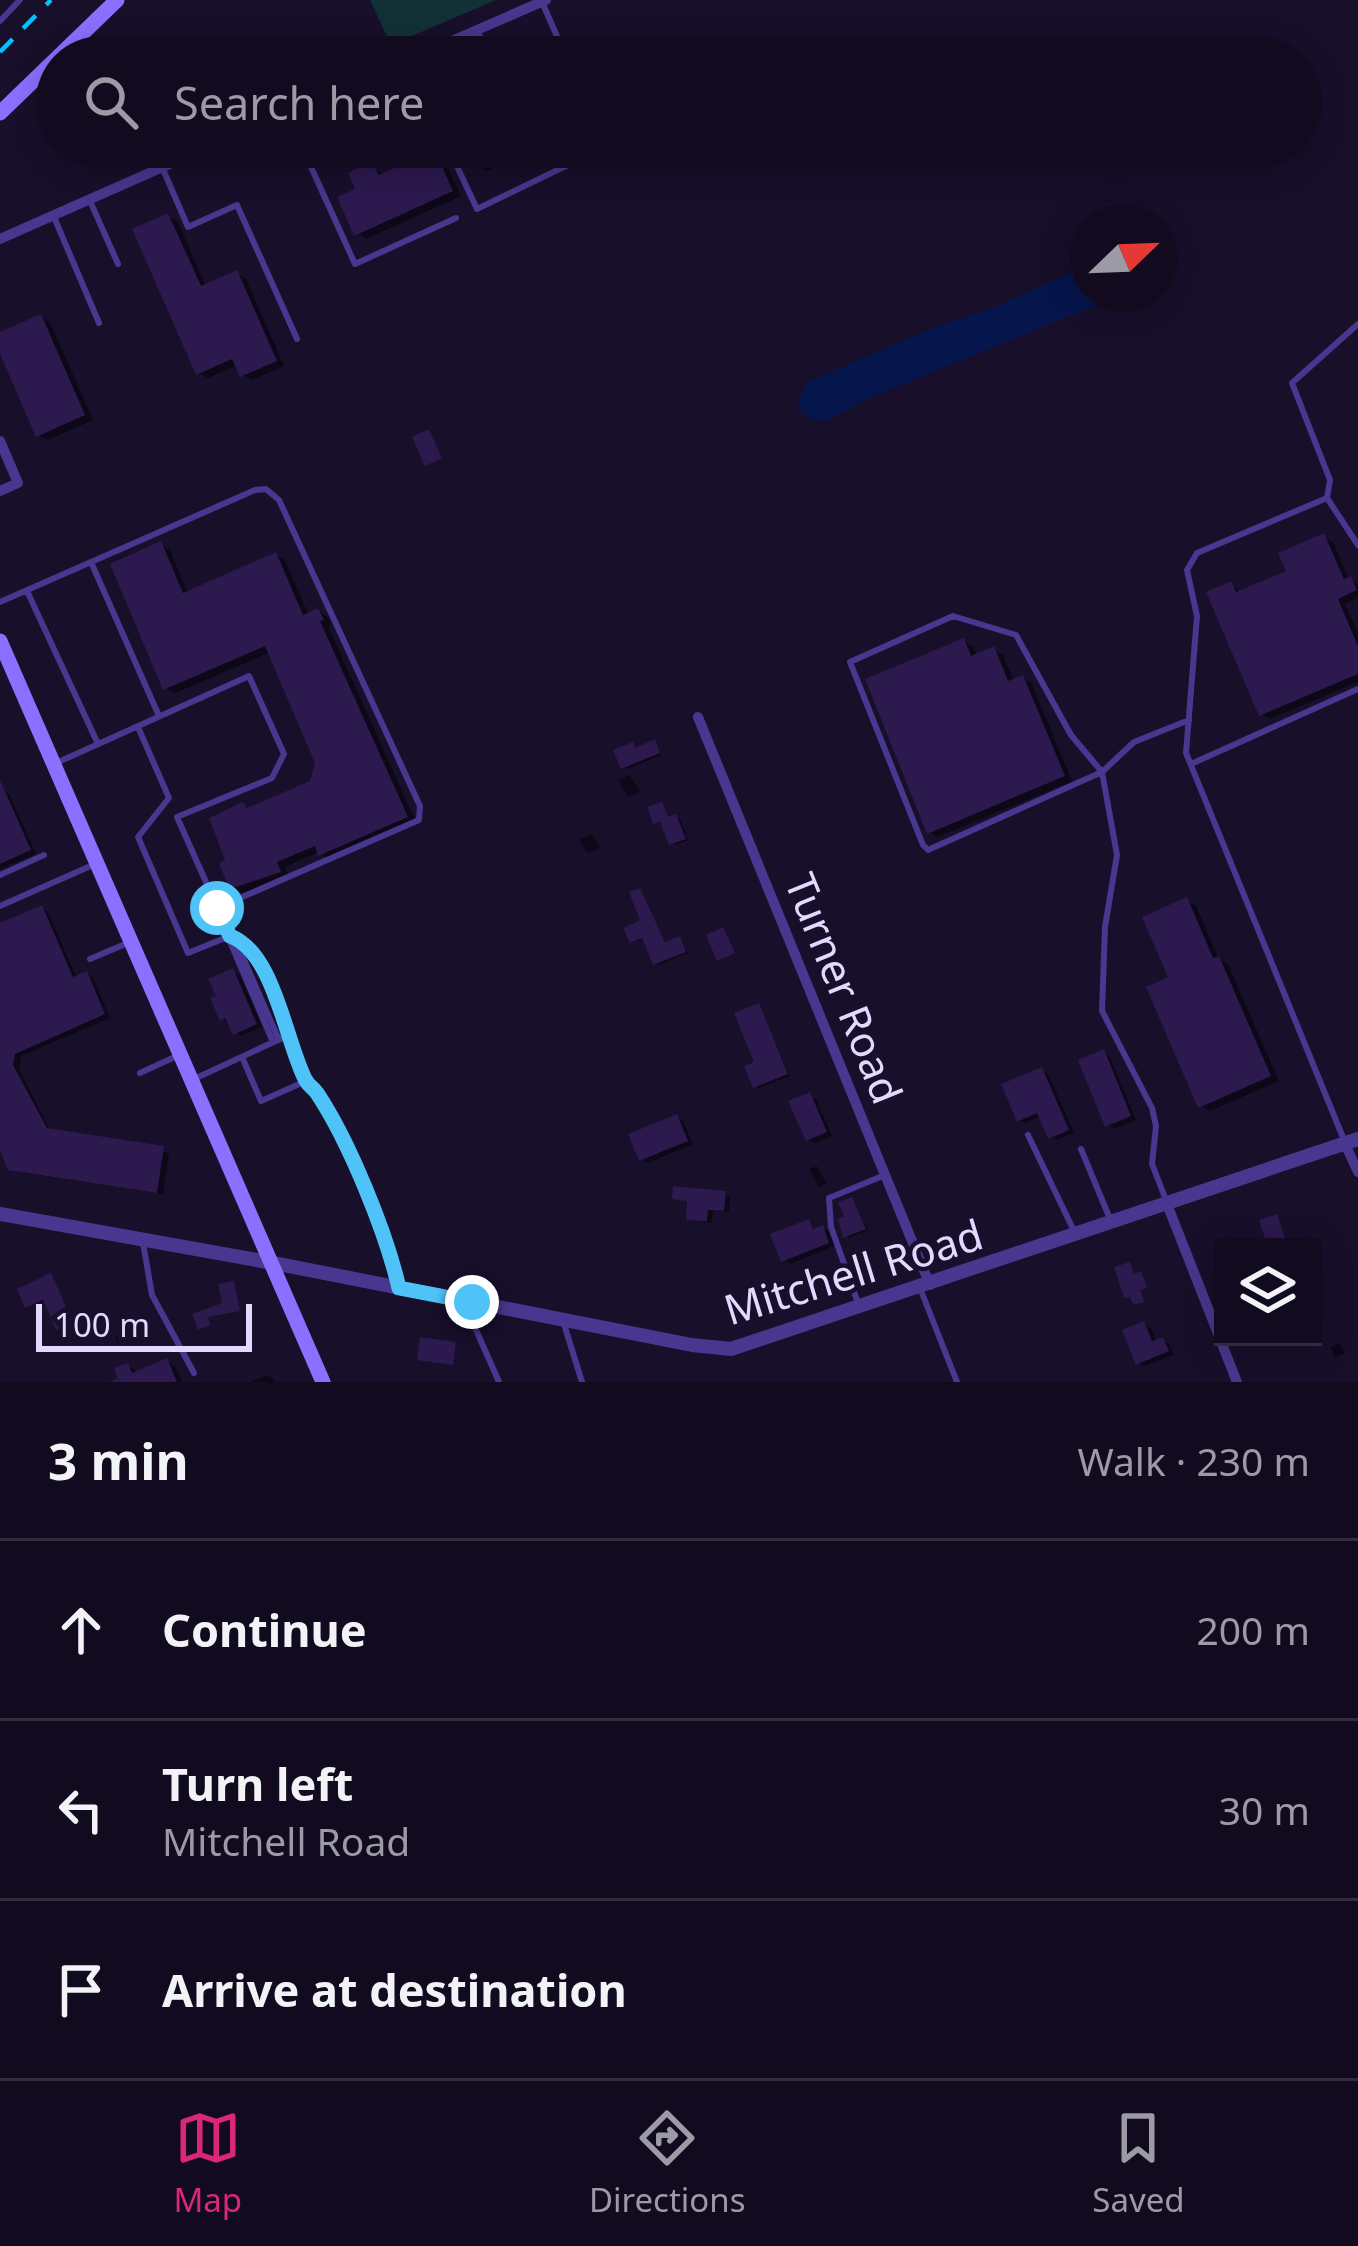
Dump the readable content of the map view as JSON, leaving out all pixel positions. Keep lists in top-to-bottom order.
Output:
{
  "streets": {
    "street": ["Turner Road", "Mitchell Road"]
  },
  "crossings": [
    ["Turner Road", "Mitchell Road"]
  ],
  "scale_bar": "100 m",
  "north": "top right",
  "page": {
    "search": "Search here",
    "scale": "100 m",
    "heading": ["3 min", "Walk · 230 m"],
    "list": [
      ["Continue", "200 m"],
      ["Turn left", "Mitchell Road", "30 m"],
      "Arrive at destination"
    ],
    "nav": ["Map", "Directions", "Saved"]
  }
}
